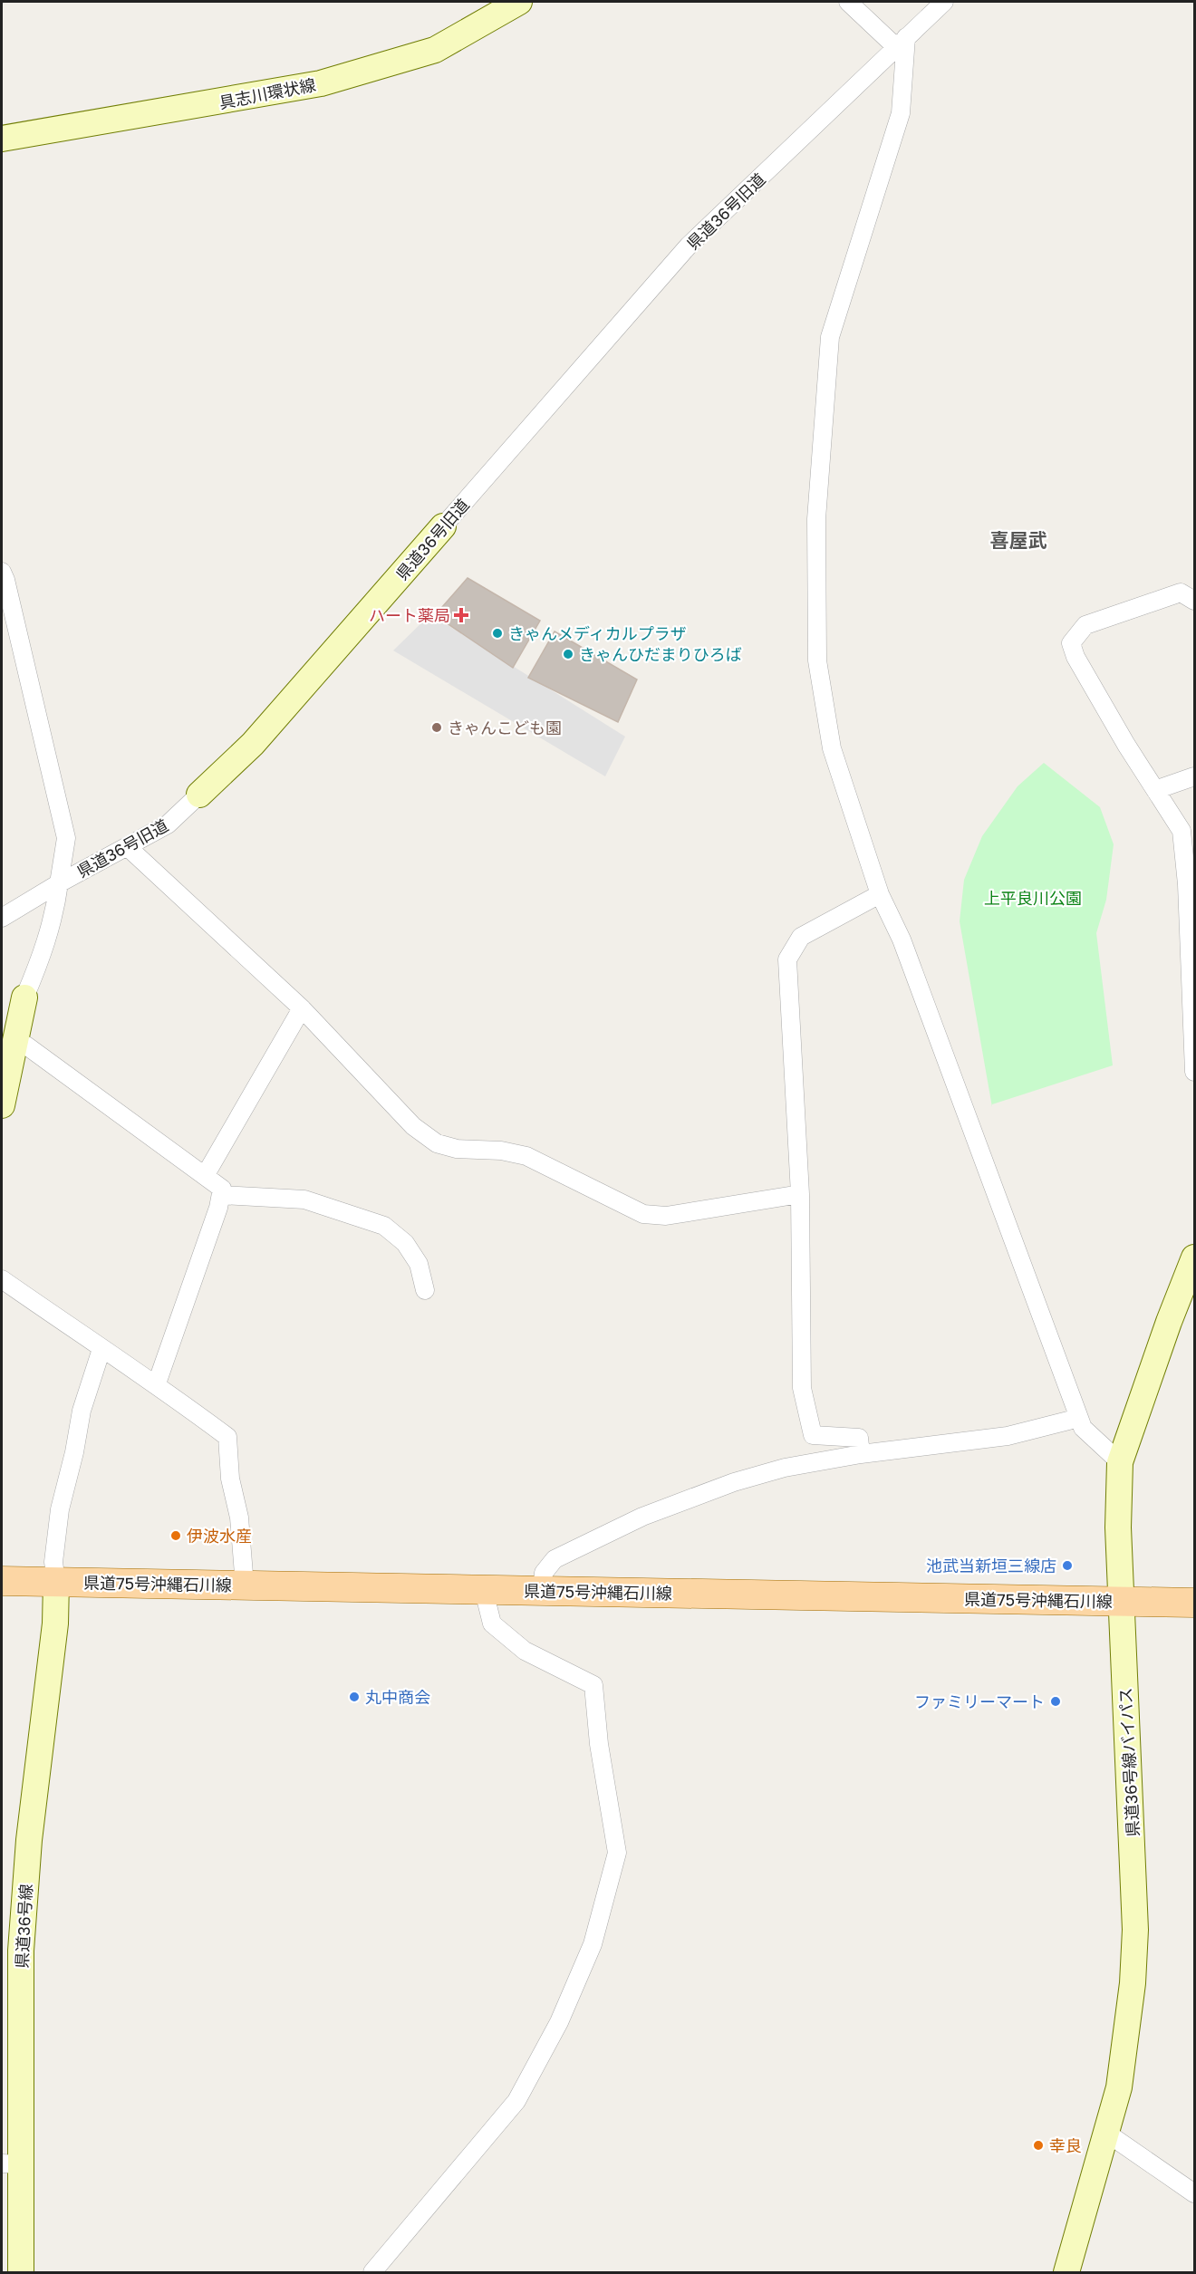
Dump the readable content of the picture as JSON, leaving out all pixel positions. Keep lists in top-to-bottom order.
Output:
{
  "streets": {
    "main road": [
      "具志川環状線",
      "県道36号旧道",
      "県道75号沖縄石川線",
      "県道36号線バイパス",
      "県道36号線"
    ]
  },
  "crossings": [
    ["県道75号沖縄石川線", "県道36号線バイパス"],
    ["県道75号沖縄石川線", "県道36号線"]
  ],
  "districts": ["喜屋武"],
  "parks": ["上平良川公園"],
  "places": {
    "health": ["ハート薬局"],
    "other": [
      "きゃんメディカルプラザ",
      "きゃんひだまりひろば",
      "きゃんこども園",
      "伊波水産",
      "池武当新垣三線店",
      "丸中商会",
      "ファミリーマート",
      "幸良"
    ]
  }
}
